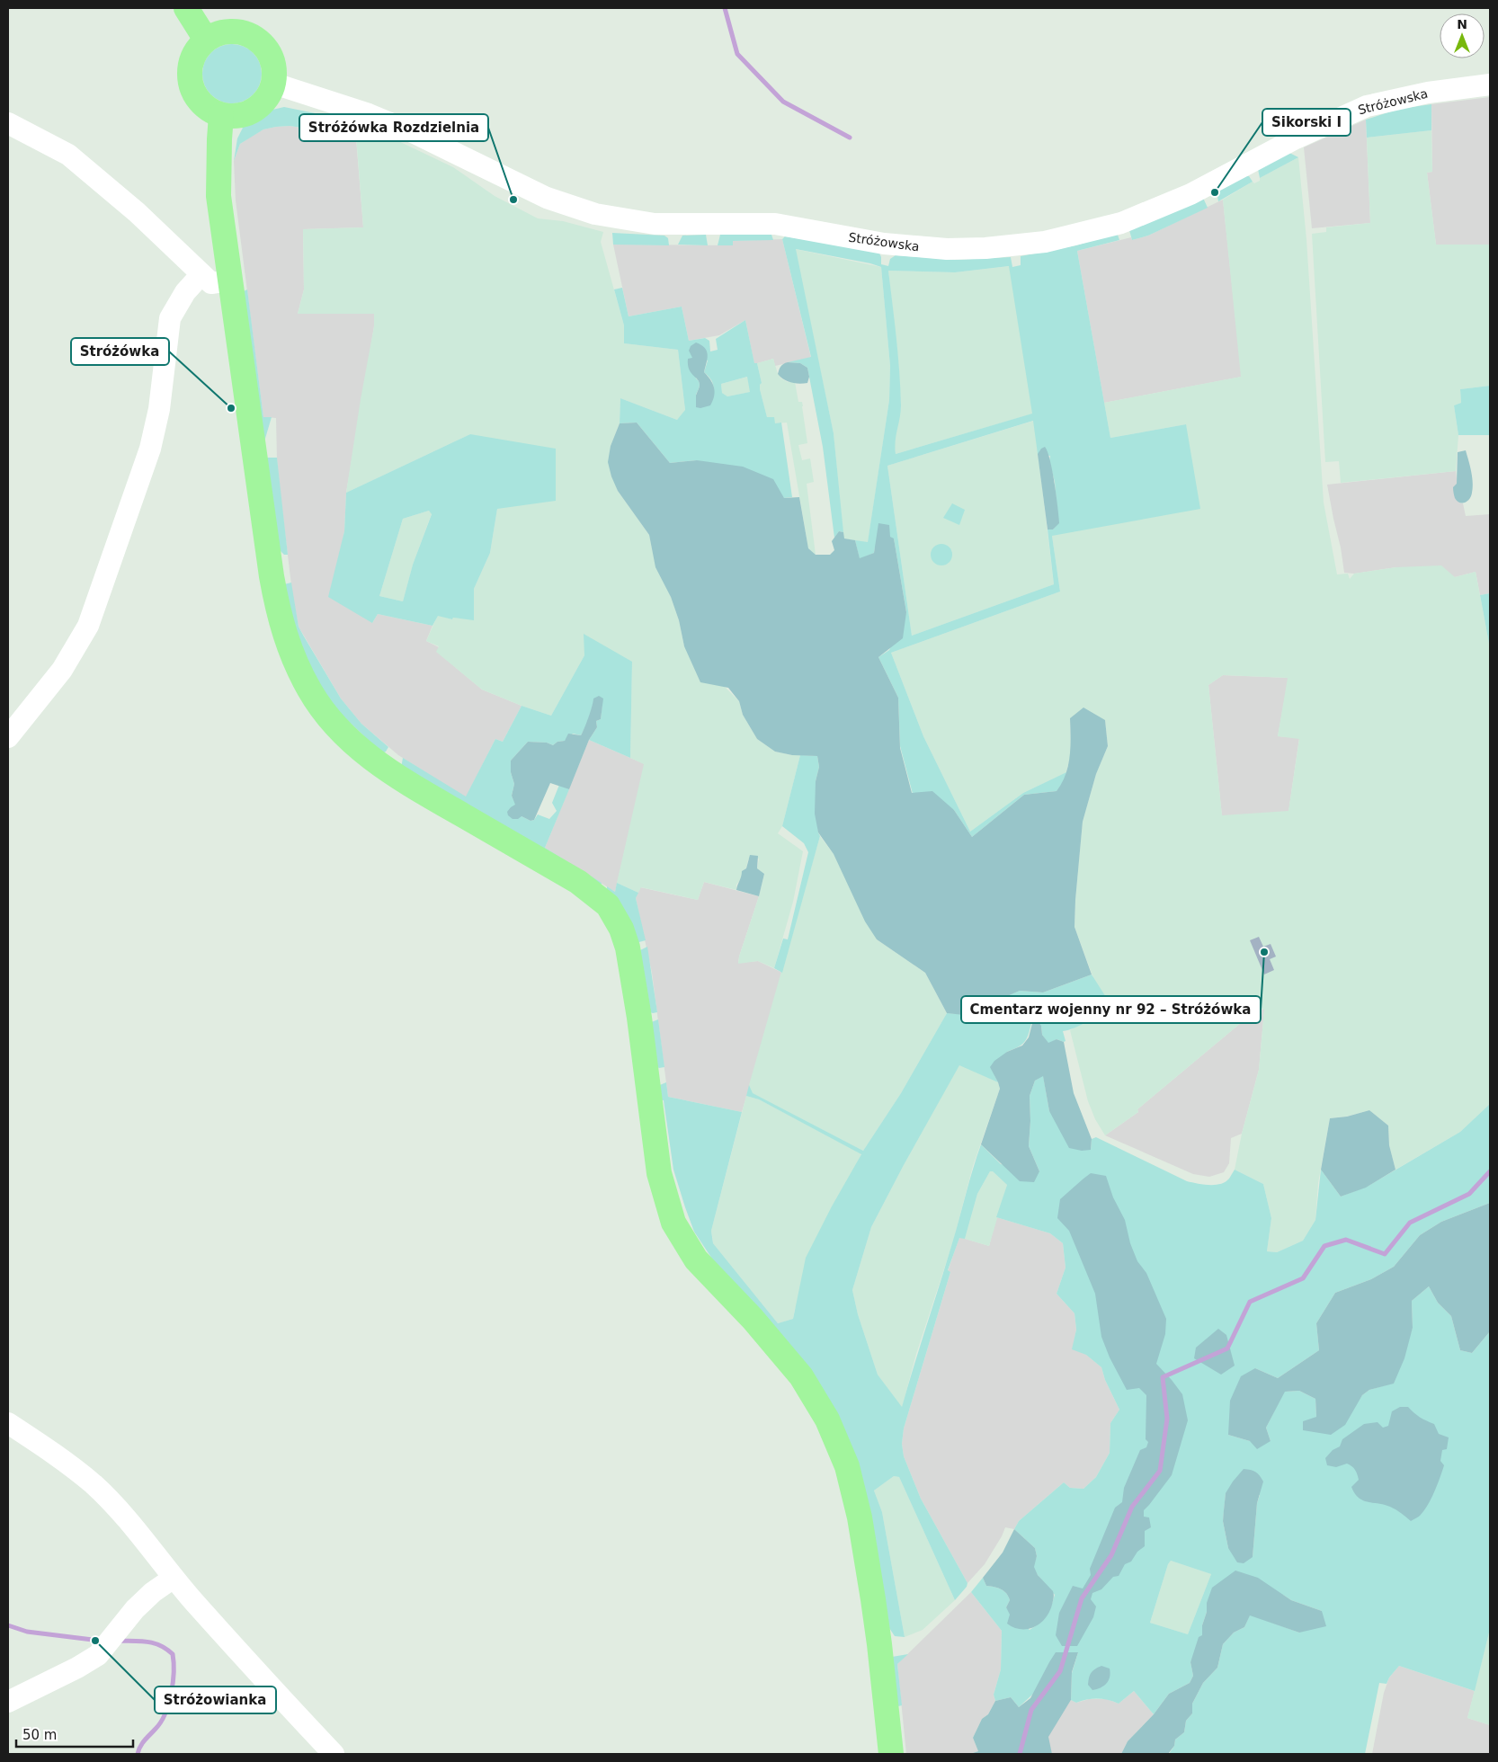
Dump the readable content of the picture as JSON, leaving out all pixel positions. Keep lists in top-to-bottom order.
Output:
{
  "streets": {
    "street": ["Stróżowska"]
  },
  "places": [
    "Sikorski I",
    "Stróżówka Rozdzielnia",
    "Stróżówka",
    "Cmentarz wojenny nr 92 – Stróżówka",
    "Stróżowianka"
  ],
  "scale_bar": "50 m",
  "north": "top"
}
